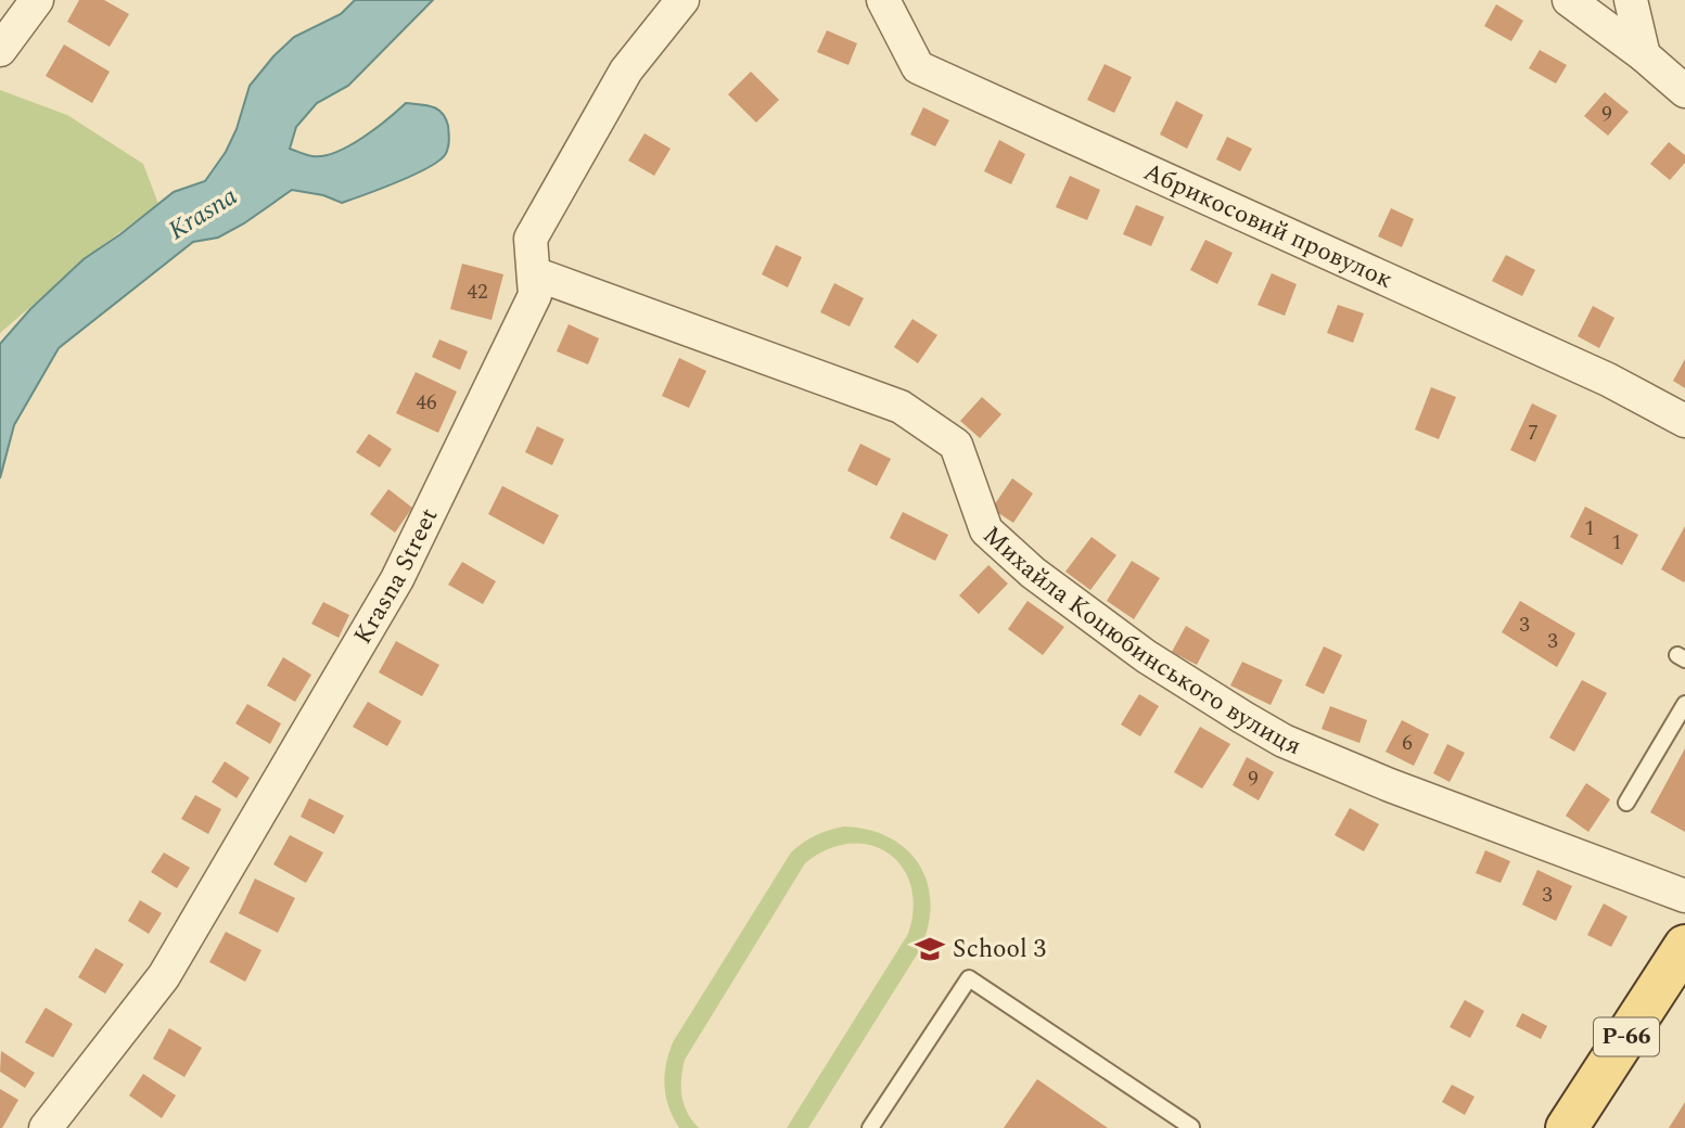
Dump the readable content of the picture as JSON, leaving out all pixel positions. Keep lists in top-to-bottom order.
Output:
{
  "streets": {
    "main road": ["Р-66"],
    "street": ["Абрикосовий провулок", "Krasna Street", "Михайла Коцюбинського вулиця"]
  },
  "crossings": [
    ["Krasna Street", "Михайла Коцюбинського вулиця"]
  ],
  "water": ["Krasna"],
  "places": {
    "school or university": ["School 3"]
  },
  "house_numbers": [
    "9",
    "42",
    "46",
    "7",
    "1",
    "1",
    "3",
    "3",
    "6",
    "9",
    "3"
  ]
}
